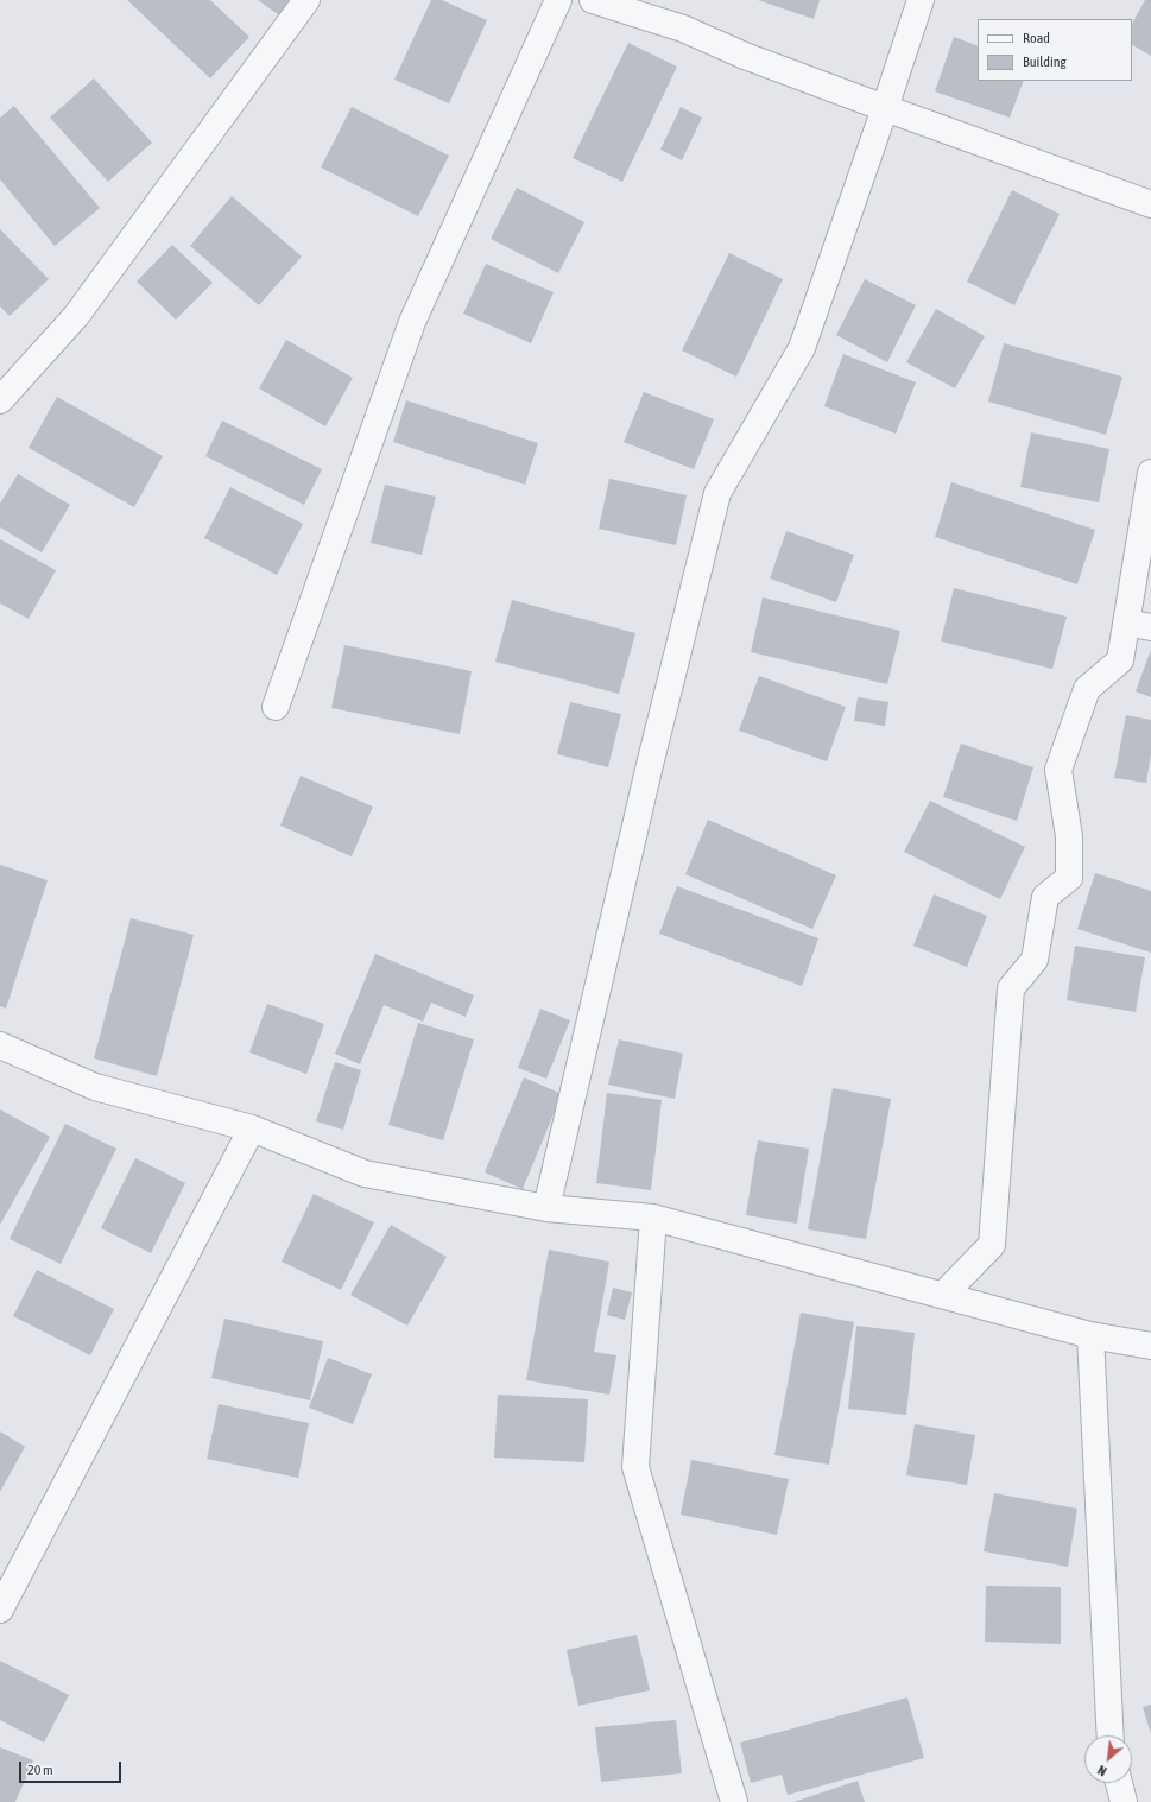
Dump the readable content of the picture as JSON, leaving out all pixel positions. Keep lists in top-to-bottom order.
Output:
{
  "legend": ["Road", "Building"],
  "scale_bar": "20 m",
  "north": "bottom left"
}
